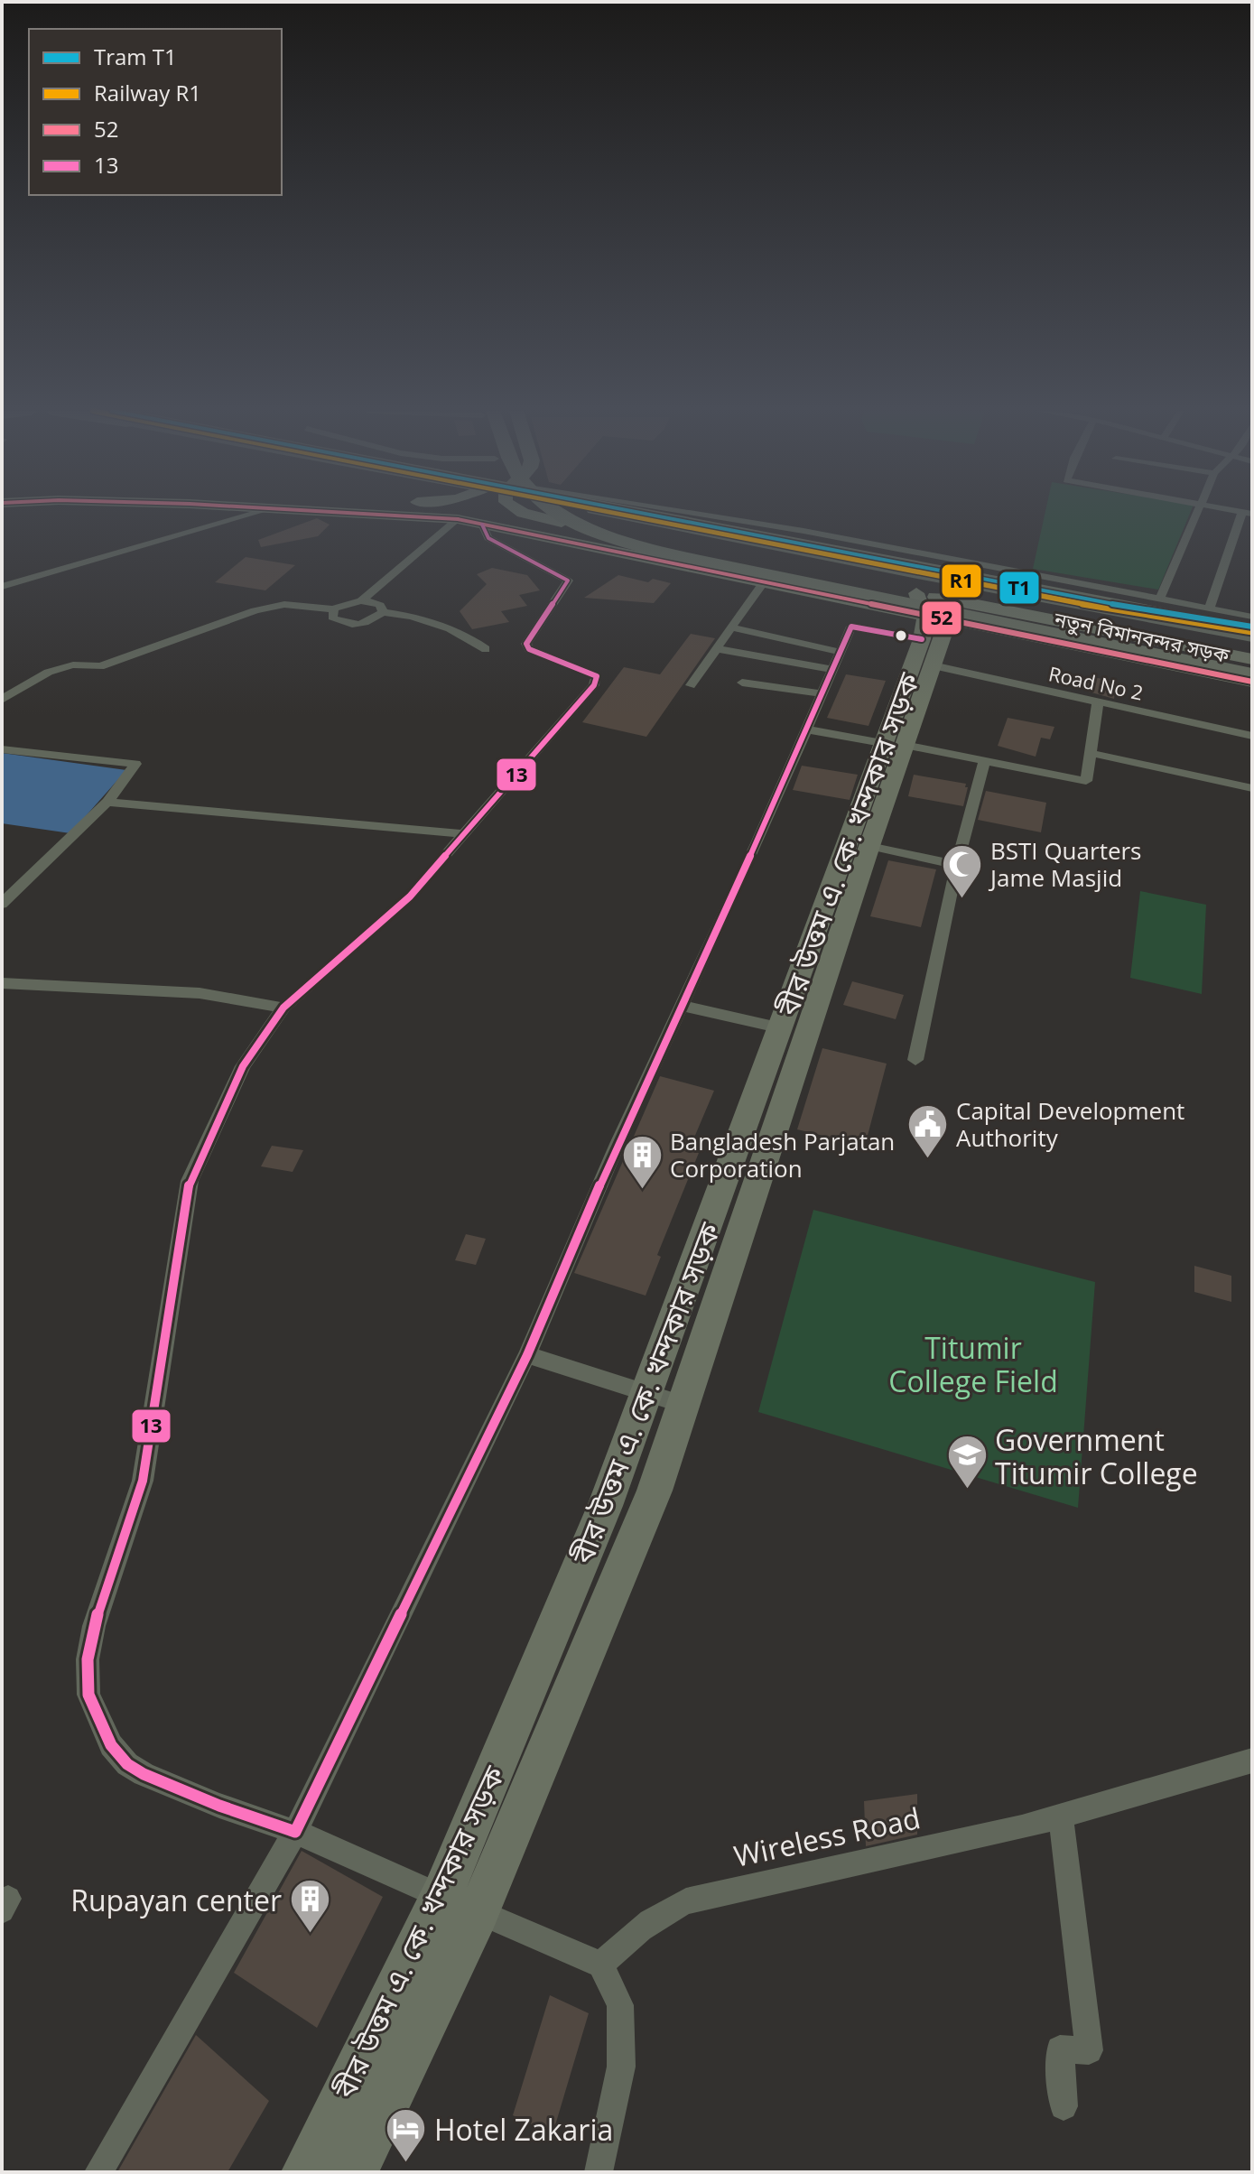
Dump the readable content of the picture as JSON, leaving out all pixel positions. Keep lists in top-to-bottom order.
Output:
{
  "streets": {
    "main road": ["নতুন বিমানবন্দর সড়ক", "বীর উত্তম এ. কে. খন্দকার সড়ক"],
    "street": ["Road No 2", "Wireless Road"]
  },
  "crossings": [
    ["নতুন বিমানবন্দর সড়ক", "Road No 2"],
    ["নতুন বিমানবন্দর সড়ক", "বীর উত্তম এ. কে. খন্দকার সড়ক"],
    ["Road No 2", "বীর উত্তম এ. কে. খন্দকার সড়ক"]
  ],
  "parks": ["Titumir College Field"],
  "places": {
    "mosque": ["BSTI Quarters Jame Masjid"],
    "public building": ["Capital Development Authority"],
    "building": ["Bangladesh Parjatan Corporation", "Rupayan center"],
    "school or university": ["Government Titumir College"],
    "hotel": ["Hotel Zakaria"]
  },
  "lines": [
    "tram line T1",
    "rail line R1",
    "transit line 52",
    "transit line 13"
  ],
  "legend": [
    "Tram T1",
    "Railway R1",
    "52",
    "13"
  ]
}
